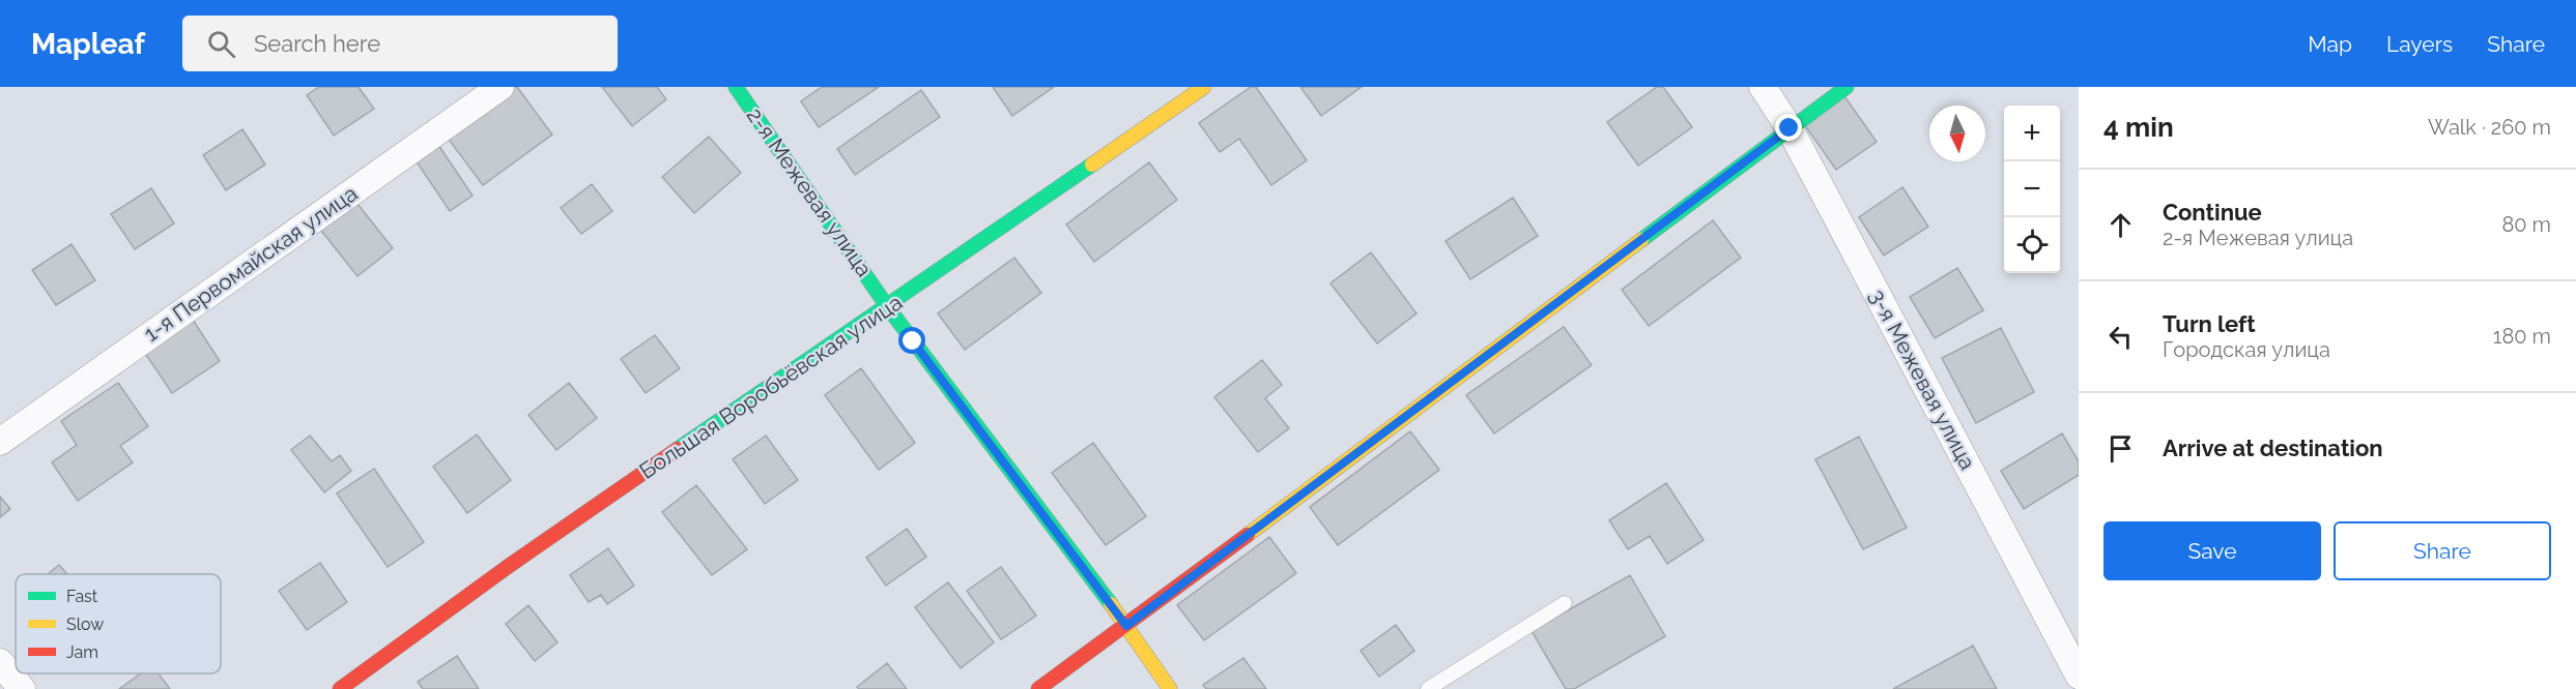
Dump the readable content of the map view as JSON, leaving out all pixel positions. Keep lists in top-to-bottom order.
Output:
{
  "streets": {
    "street": [
      "2-я Межевая улица",
      "1-я Первомайская улица",
      "3-я Межевая улица",
      "Большая Воробьёвская улица"
    ]
  },
  "crossings": [
    ["2-я Межевая улица", "Большая Воробьёвская улица"]
  ],
  "legend": ["Fast", "Slow", "Jam"],
  "north": "bottom",
  "page": {
    "header": "Mapleaf",
    "search": "Search here",
    "nav": ["Map", "Layers", "Share"],
    "heading": ["4 min", "Walk · 260 m"],
    "map_buttons": ["+", "−"],
    "list": [
      ["Continue", "2-я Межевая улица", "80 m"],
      ["Turn left", "Городская улица", "180 m"],
      "Arrive at destination"
    ],
    "buttons": ["Save", "Share"]
  }
}
